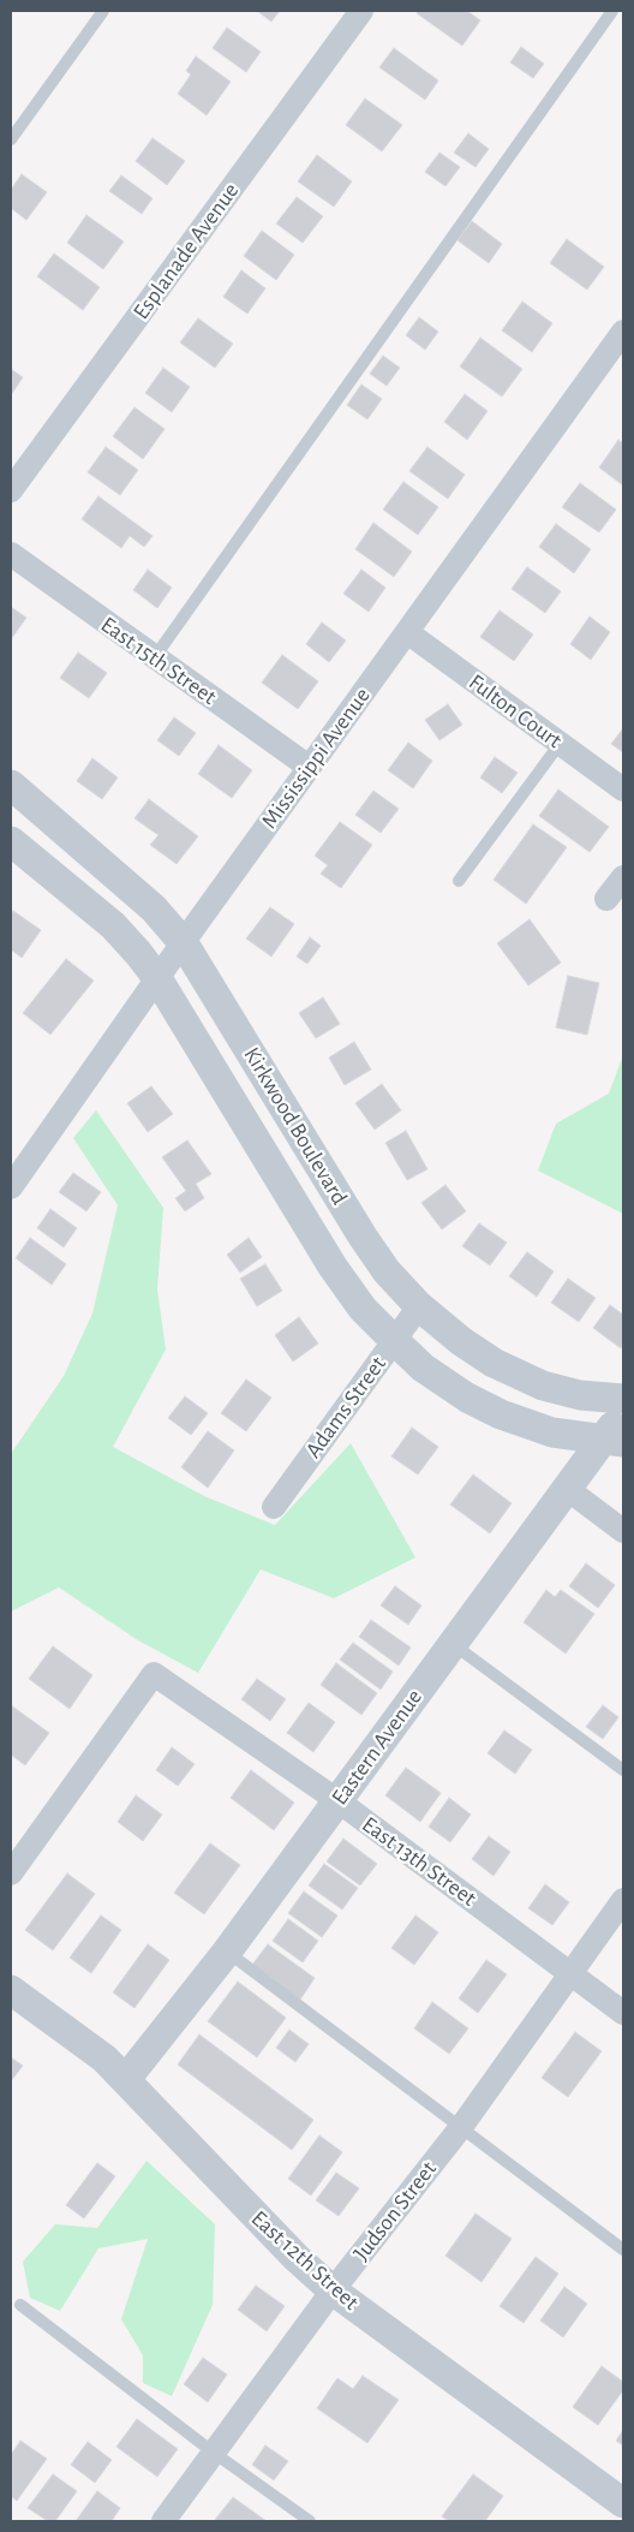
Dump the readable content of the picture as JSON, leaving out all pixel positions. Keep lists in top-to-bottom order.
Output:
{
  "streets": {
    "street": [
      "Esplanade Avenue",
      "East 15th Street",
      "Fulton Court",
      "Mississippi Avenue",
      "Kirkwood Boulevard",
      "Adams Street",
      "Eastern Avenue",
      "East 13th Street",
      "Judson Street",
      "East 12th Street"
    ]
  },
  "crossings": [
    ["East 15th Street", "Mississippi Avenue"],
    ["Fulton Court", "Mississippi Avenue"],
    ["Mississippi Avenue", "Kirkwood Boulevard"],
    ["Kirkwood Boulevard", "Adams Street"],
    ["Kirkwood Boulevard", "Eastern Avenue"],
    ["Eastern Avenue", "East 13th Street"],
    ["Eastern Avenue", "East 12th Street"],
    ["East 13th Street", "Judson Street"],
    ["Judson Street", "East 12th Street"]
  ]
}
